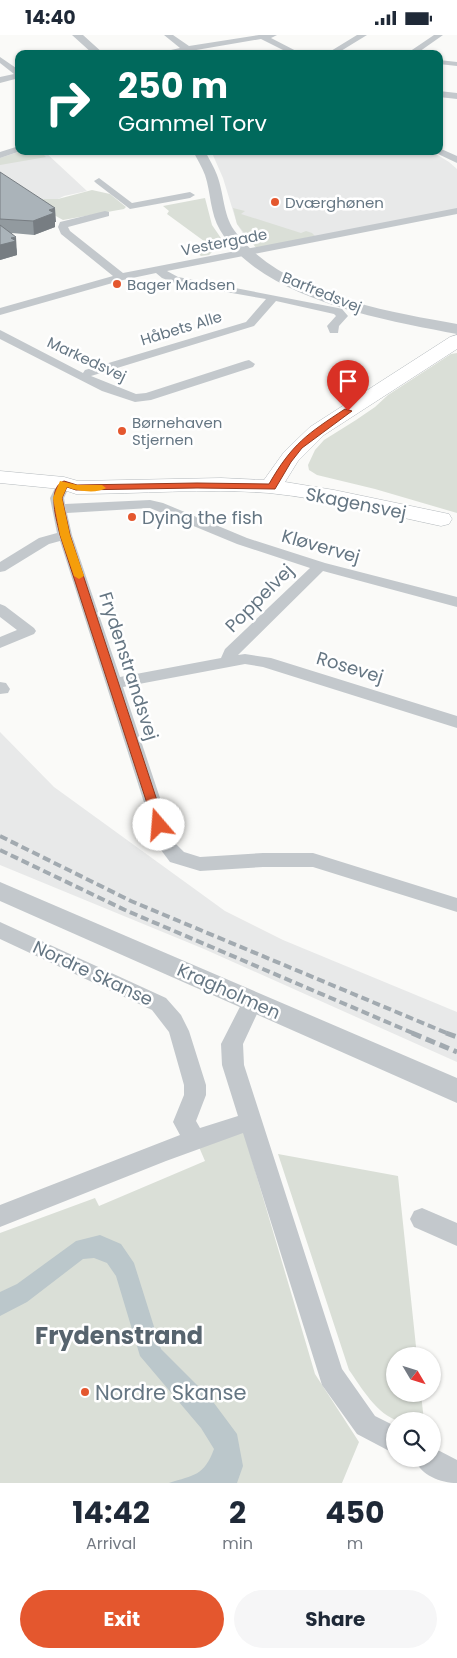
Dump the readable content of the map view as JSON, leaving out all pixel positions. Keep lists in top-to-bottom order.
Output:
{
  "streets": {
    "main road": ["Skagensvej"],
    "street": [
      "Vestergade",
      "Barfredsvej",
      "Håbets Alle",
      "Markedsvej",
      "Kløvervej",
      "Poppelvej",
      "Frydenstrandsvej",
      "Rosevej",
      "Nordre Skanse",
      "Kragholmen"
    ]
  },
  "crossings": [
    ["Vestergade", "Barfredsvej"],
    ["Skagensvej", "Frydenstrandsvej"],
    ["Kløvervej", "Poppelvej"],
    ["Kløvervej", "Frydenstrandsvej"],
    ["Poppelvej", "Frydenstrandsvej"],
    ["Poppelvej", "Rosevej"]
  ],
  "districts": ["Frydenstrand"],
  "places": [
    "Dværghønen",
    "Bager Madsen",
    "Børnehaven Stjernen",
    "Dying the fish",
    "Nordre Skanse"
  ],
  "north": "bottom right",
  "page": {
    "status": "14:40",
    "turn": ["250 m", "Gammel Torv"],
    "eta": [
      "14:42",
      "Arrival",
      "2",
      "min",
      "450",
      "m"
    ],
    "buttons": ["Exit", "Share"]
  }
}
